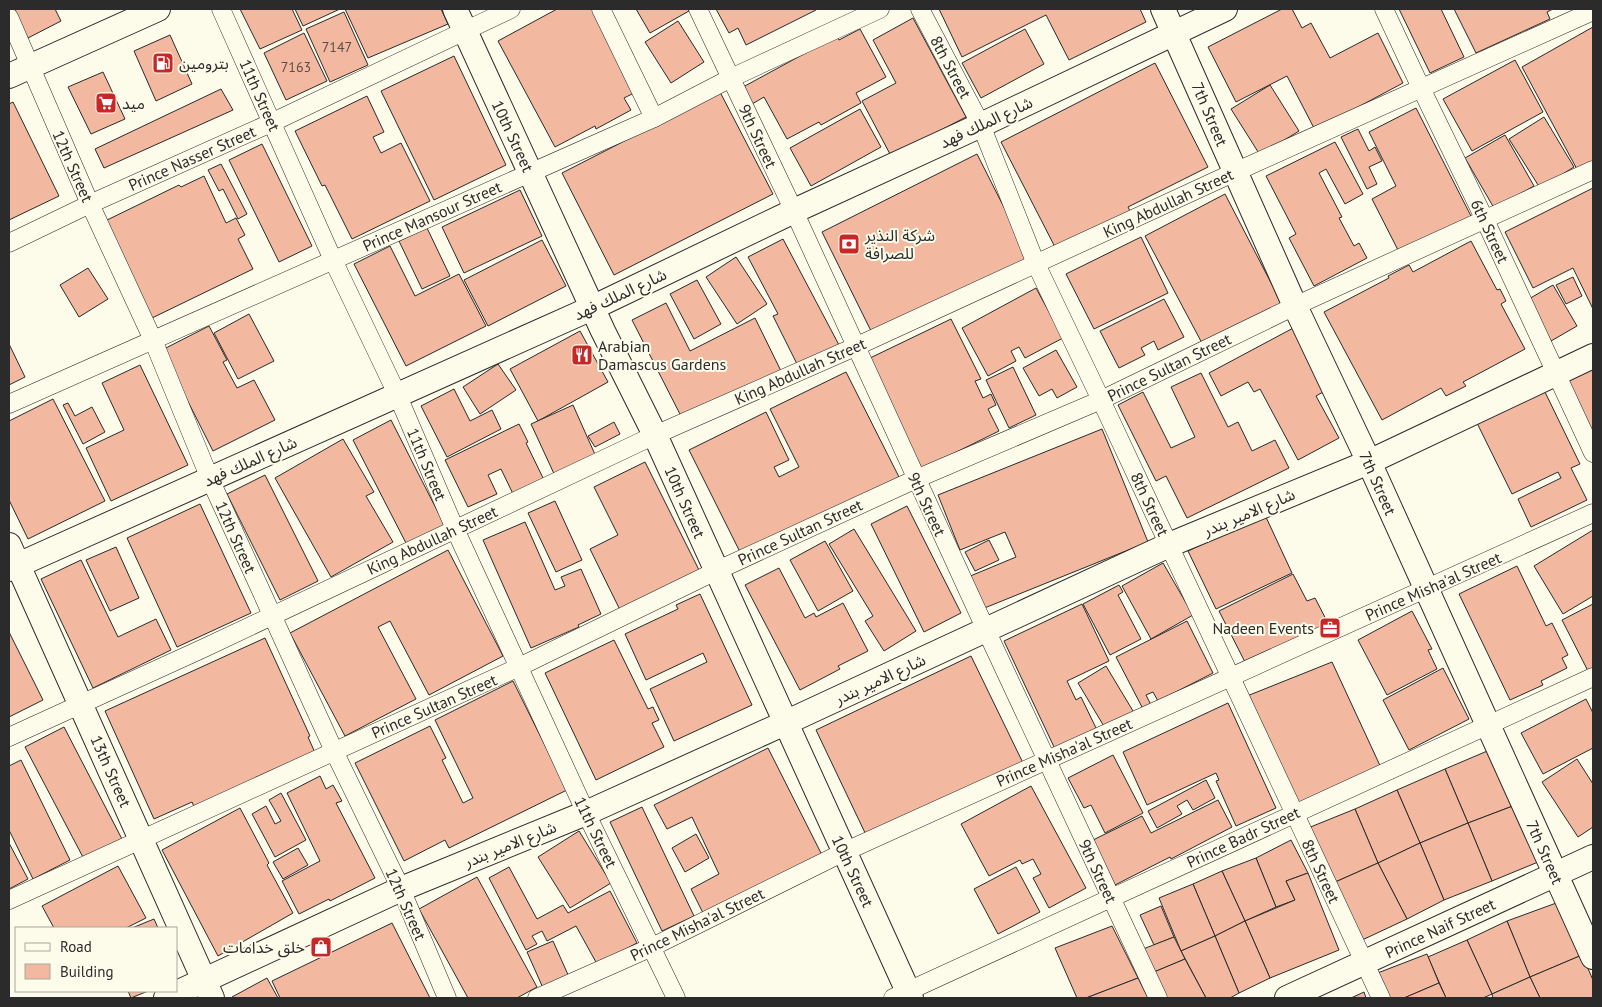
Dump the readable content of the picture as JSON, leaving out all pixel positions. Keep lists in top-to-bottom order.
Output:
{
  "streets": {
    "street": [
      "8th Street",
      "11th Street",
      "7th Street",
      "شارع الملك فهد",
      "10th Street",
      "9th Street",
      "Prince Nasser Street",
      "12th Street",
      "King Abdullah Street",
      "Prince Mansour Street",
      "6th Street",
      "Prince Sultan Street",
      "شارع الامير بندر",
      "Prince Misha'al Street",
      "13th Street",
      "Prince Badr Street",
      "Prince Naif Street"
    ]
  },
  "crossings": [
    ["8th Street", "شارع الملك فهد"],
    ["8th Street", "King Abdullah Street"],
    ["8th Street", "Prince Sultan Street"],
    ["8th Street", "شارع الامير بندر"],
    ["8th Street", "Prince Misha'al Street"],
    ["8th Street", "Prince Badr Street"],
    ["8th Street", "Prince Naif Street"],
    ["11th Street", "شارع الملك فهد"],
    ["11th Street", "Prince Nasser Street"],
    ["11th Street", "King Abdullah Street"],
    ["11th Street", "Prince Mansour Street"],
    ["11th Street", "Prince Sultan Street"],
    ["11th Street", "شارع الامير بندر"],
    ["11th Street", "Prince Misha'al Street"],
    ["7th Street", "شارع الملك فهد"],
    ["7th Street", "King Abdullah Street"],
    ["7th Street", "Prince Sultan Street"],
    ["7th Street", "شارع الامير بندر"],
    ["7th Street", "Prince Misha'al Street"],
    ["7th Street", "Prince Badr Street"],
    ["7th Street", "Prince Naif Street"],
    ["شارع الملك فهد", "10th Street"],
    ["شارع الملك فهد", "9th Street"],
    ["شارع الملك فهد", "12th Street"],
    ["شارع الملك فهد", "13th Street"],
    ["10th Street", "Prince Nasser Street"],
    ["10th Street", "King Abdullah Street"],
    ["10th Street", "Prince Mansour Street"],
    ["10th Street", "Prince Sultan Street"],
    ["10th Street", "شارع الامير بندر"],
    ["10th Street", "Prince Misha'al Street"],
    ["10th Street", "Prince Badr Street"],
    ["9th Street", "King Abdullah Street"],
    ["9th Street", "Prince Mansour Street"],
    ["9th Street", "Prince Sultan Street"],
    ["9th Street", "شارع الامير بندر"],
    ["9th Street", "Prince Misha'al Street"],
    ["9th Street", "Prince Badr Street"],
    ["Prince Nasser Street", "12th Street"],
    ["12th Street", "King Abdullah Street"],
    ["12th Street", "Prince Mansour Street"],
    ["12th Street", "Prince Sultan Street"],
    ["12th Street", "شارع الامير بندر"],
    ["King Abdullah Street", "6th Street"],
    ["King Abdullah Street", "13th Street"],
    ["6th Street", "Prince Sultan Street"],
    ["6th Street", "شارع الامير بندر"],
    ["Prince Sultan Street", "13th Street"],
    ["شارع الامير بندر", "13th Street"]
  ],
  "places": {
    "fuel station": ["بترومين"],
    "supermarket": ["ميد"],
    "bank": ["شركة النذير للصرافة"],
    "restaurant": ["Arabian Damascus Gardens"],
    "office": ["Nadeen Events"],
    "shop": ["خلق خدامات"]
  },
  "house_numbers": ["7147", "7163"],
  "legend": ["Road", "Building"]
}
